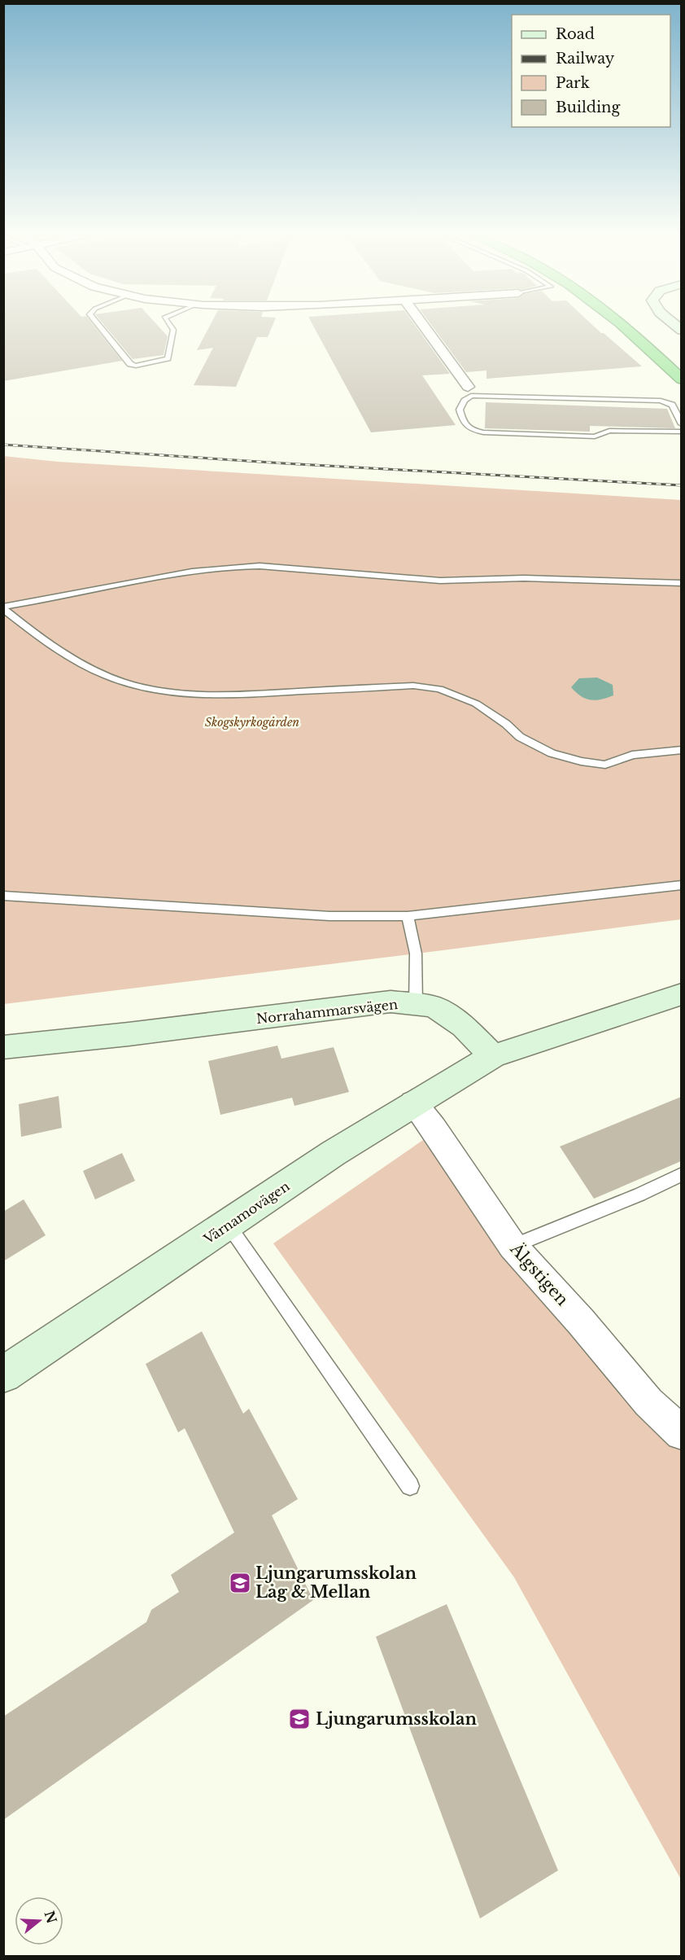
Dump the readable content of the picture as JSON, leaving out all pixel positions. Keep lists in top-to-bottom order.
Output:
{
  "streets": {
    "street": ["Norrahammarsvägen", "Värnamovägen", "Älgstigen"]
  },
  "crossings": [
    ["Norrahammarsvägen", "Värnamovägen"],
    ["Värnamovägen", "Älgstigen"]
  ],
  "parks": ["Skogskyrkogården"],
  "places": {
    "school or university": ["Ljungarumsskolan Låg & Mellan", "Ljungarumsskolan"]
  },
  "legend": [
    "Road",
    "Railway",
    "Park",
    "Building"
  ],
  "north": "right"
}
